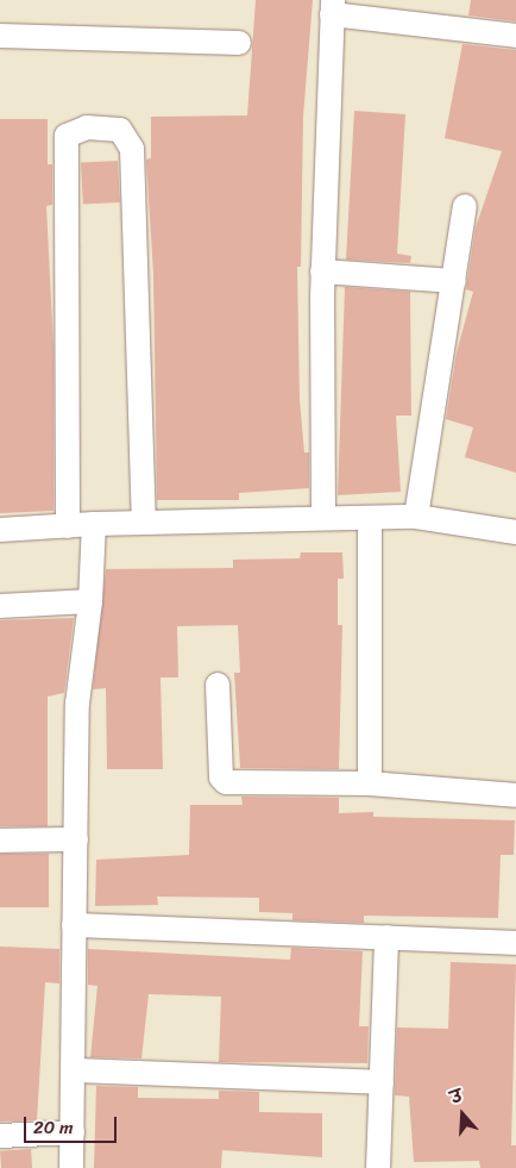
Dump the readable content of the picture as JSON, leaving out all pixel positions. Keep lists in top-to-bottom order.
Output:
{
  "scale_bar": "20 m",
  "north": "top"
}
